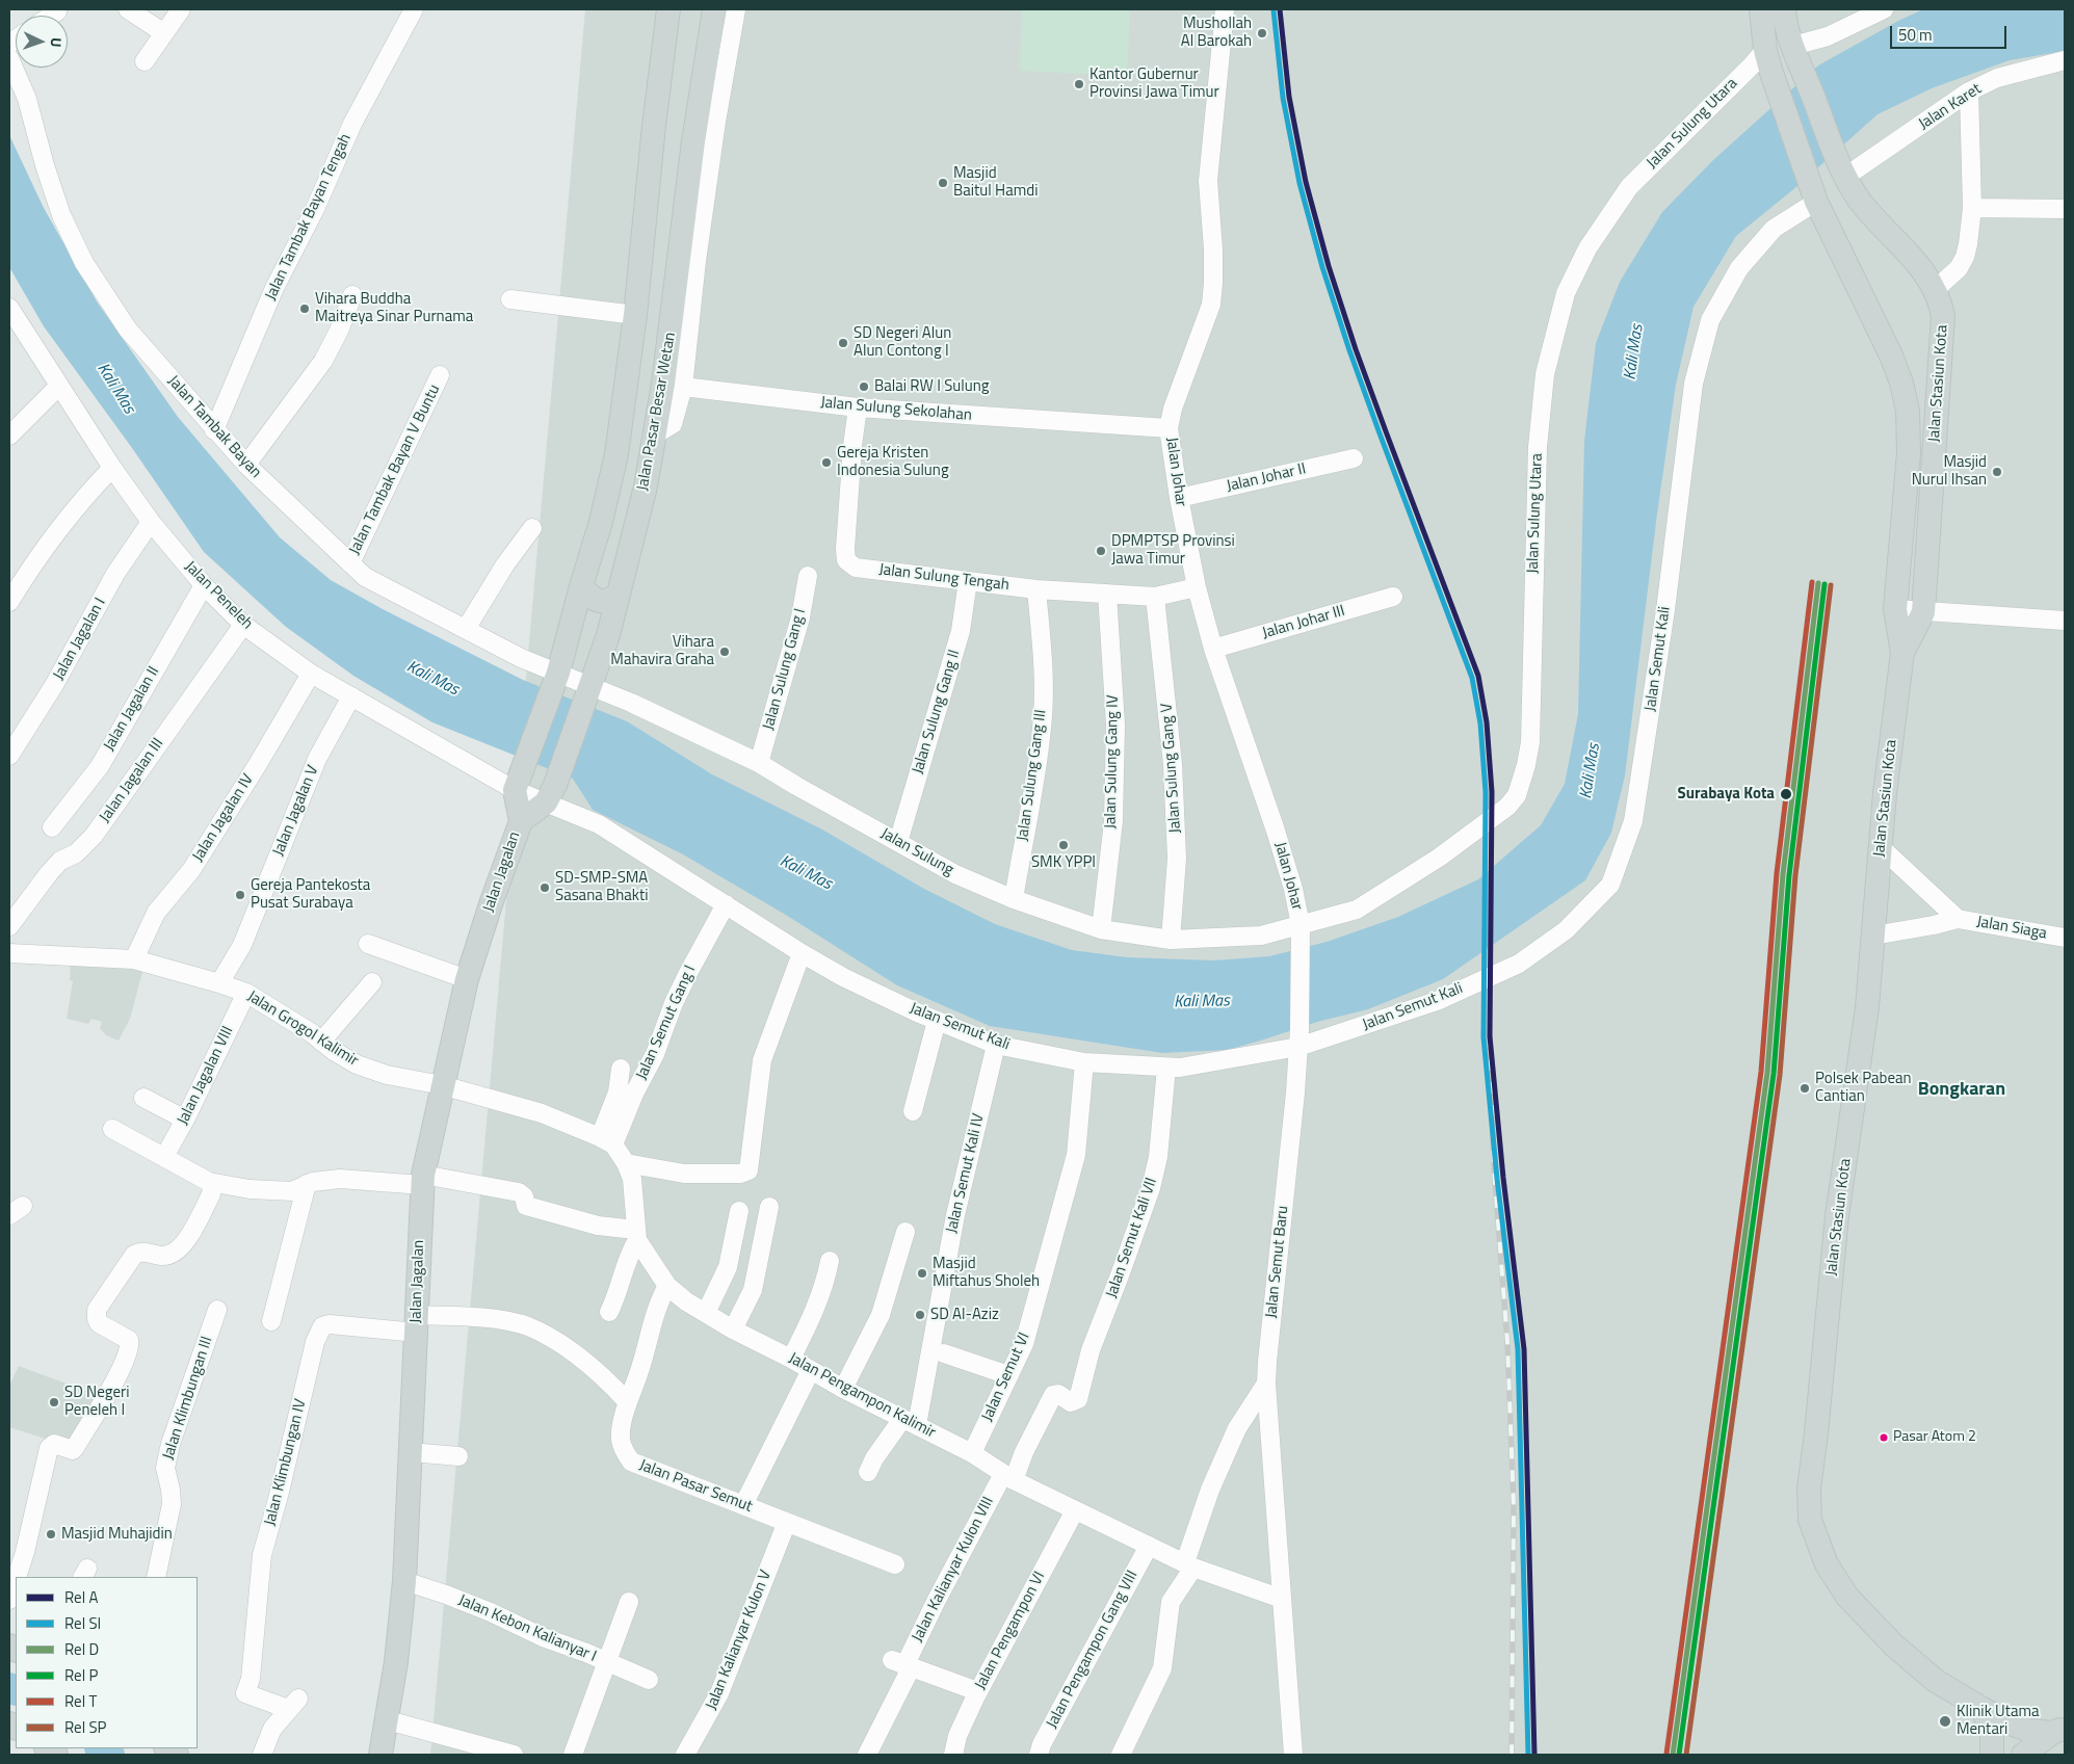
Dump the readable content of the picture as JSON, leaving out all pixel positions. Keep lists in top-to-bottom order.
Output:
{
  "streets": {
    "main road": ["Jalan Stasiun Kota", "Jalan Pasar Besar Wetan", "Jalan Jagalan"],
    "street": [
      "Jalan Karet",
      "Jalan Sulung Utara",
      "Jalan Tambak Bayan Tengah",
      "Jalan Sulung Sekolahan",
      "Jalan Tambak Bayan",
      "Jalan Tambak Bayan V Buntu",
      "Jalan Johar",
      "Jalan Johar II",
      "Jalan Sulung Tengah",
      "Jalan Peneleh",
      "Jalan Johar III",
      "Jalan Jagalan I",
      "Jalan Semut Kali",
      "Jalan Sulung Gang I",
      "Jalan Jagalan II",
      "Jalan Sulung Gang II",
      "Jalan Sulung Gang IV",
      "Jalan Sulung Gang V",
      "Jalan Sulung Gang III",
      "Jalan Jagalan III",
      "Jalan Jagalan V",
      "Jalan Jagalan IV",
      "Jalan Sulung",
      "Jalan Siaga",
      "Jalan Semut Gang I",
      "Jalan Grogol Kalimir",
      "Jalan Jagalan VIII",
      "Jalan Semut Kali IV",
      "Jalan Semut Kali VII",
      "Jalan Semut Baru",
      "Jalan Semut VI",
      "Jalan Pengampon Kalimir",
      "Jalan Klimbungan III",
      "Jalan Klimbungan IV",
      "Jalan Pasar Semut",
      "Jalan Kalianyar Kulon VIII",
      "Jalan Kebon Kalianyar I",
      "Jalan Pengampon VI",
      "Jalan Kalianyar Kulon V",
      "Jalan Pengampon Gang VIII"
    ]
  },
  "crossings": [
    ["Jalan Karet", "Jalan Stasiun Kota"],
    ["Jalan Sulung Utara", "Jalan Stasiun Kota"],
    ["Jalan Sulung Utara", "Jalan Johar"],
    ["Jalan Sulung Utara", "Jalan Sulung"],
    ["Jalan Sulung Utara", "Jalan Semut Baru"],
    ["Jalan Tambak Bayan Tengah", "Jalan Tambak Bayan"],
    ["Jalan Stasiun Kota", "Jalan Semut Kali"],
    ["Jalan Stasiun Kota", "Jalan Siaga"],
    ["Jalan Sulung Sekolahan", "Jalan Johar"],
    ["Jalan Sulung Sekolahan", "Jalan Sulung Tengah"],
    ["Jalan Pasar Besar Wetan", "Jalan Tambak Bayan"],
    ["Jalan Pasar Besar Wetan", "Jalan Peneleh"],
    ["Jalan Pasar Besar Wetan", "Jalan Semut Kali"],
    ["Jalan Pasar Besar Wetan", "Jalan Sulung"],
    ["Jalan Pasar Besar Wetan", "Jalan Jagalan"],
    ["Jalan Tambak Bayan", "Jalan Tambak Bayan V Buntu"],
    ["Jalan Tambak Bayan", "Jalan Sulung"],
    ["Jalan Johar", "Jalan Johar II"],
    ["Jalan Johar", "Jalan Sulung Tengah"],
    ["Jalan Johar", "Jalan Johar III"],
    ["Jalan Johar", "Jalan Sulung"],
    ["Jalan Johar", "Jalan Semut Baru"],
    ["Jalan Sulung Tengah", "Jalan Sulung Gang II"],
    ["Jalan Sulung Tengah", "Jalan Sulung Gang IV"],
    ["Jalan Sulung Tengah", "Jalan Sulung Gang V"],
    ["Jalan Sulung Tengah", "Jalan Sulung Gang III"],
    ["Jalan Peneleh", "Jalan Jagalan I"],
    ["Jalan Peneleh", "Jalan Semut Kali"],
    ["Jalan Peneleh", "Jalan Jagalan II"],
    ["Jalan Peneleh", "Jalan Jagalan III"],
    ["Jalan Peneleh", "Jalan Jagalan V"],
    ["Jalan Peneleh", "Jalan Jagalan IV"],
    ["Jalan Peneleh", "Jalan Jagalan"],
    ["Jalan Semut Kali", "Jalan Jagalan"],
    ["Jalan Semut Kali", "Jalan Semut Gang I"],
    ["Jalan Semut Kali", "Jalan Semut Kali IV"],
    ["Jalan Semut Kali", "Jalan Semut Kali VII"],
    ["Jalan Semut Kali", "Jalan Semut Baru"],
    ["Jalan Semut Kali", "Jalan Semut VI"],
    ["Jalan Sulung Gang I", "Jalan Sulung"],
    ["Jalan Sulung Gang II", "Jalan Sulung"],
    ["Jalan Sulung Gang IV", "Jalan Sulung"],
    ["Jalan Sulung Gang V", "Jalan Sulung"],
    ["Jalan Sulung Gang III", "Jalan Sulung"],
    ["Jalan Jagalan V", "Jalan Grogol Kalimir"],
    ["Jalan Jagalan IV", "Jalan Grogol Kalimir"],
    ["Jalan Sulung", "Jalan Semut Baru"],
    ["Jalan Jagalan", "Jalan Grogol Kalimir"],
    ["Jalan Jagalan", "Jalan Klimbungan IV"],
    ["Jalan Jagalan", "Jalan Kebon Kalianyar I"],
    ["Jalan Semut Gang I", "Jalan Pengampon Kalimir"],
    ["Jalan Grogol Kalimir", "Jalan Jagalan VIII"],
    ["Jalan Semut Kali IV", "Jalan Pengampon Kalimir"],
    ["Jalan Semut Kali VII", "Jalan Kalianyar Kulon VIII"],
    ["Jalan Semut VI", "Jalan Pengampon Kalimir"],
    ["Jalan Pengampon Kalimir", "Jalan Pasar Semut"],
    ["Jalan Pengampon Kalimir", "Jalan Kalianyar Kulon VIII"],
    ["Jalan Pengampon Kalimir", "Jalan Pengampon VI"],
    ["Jalan Pengampon Kalimir", "Jalan Pengampon Gang VIII"],
    ["Jalan Pasar Semut", "Jalan Kalianyar Kulon V"]
  ],
  "districts": ["Bongkaran"],
  "water": ["Kali Mas"],
  "places": [
    "Mushollah Al Barokah",
    "Kantor Gubernur Provinsi Jawa Timur",
    "Masjid Baitul Hamdi",
    "Vihara Buddha Maitreya Sinar Purnama",
    "SD Negeri Alun Alun Contong I",
    "Balai RW I Sulung",
    "Gereja Kristen Indonesia Sulung",
    "Masjid Nurul Ihsan",
    "DPMPTSP Provinsi Jawa Timur",
    "Vihara Mahavira Graha",
    "Surabaya Kota",
    "SMK YPPI",
    "SD-SMP-SMA Sasana Bhakti",
    "Gereja Pantekosta Pusat Surabaya",
    "Polsek Pabean Cantian",
    "Masjid Miftahus Sholeh",
    "SD Al-Aziz",
    "SD Negeri Peneleh I",
    "Pasar Atom 2",
    "Masjid Muhajidin",
    "Klinik Utama Mentari"
  ],
  "lines": [
    "rail line A",
    "rail line SI",
    "rail line T",
    "rail line D",
    "rail line P",
    "rail line SP"
  ],
  "legend": [
    "Rel A",
    "Rel SI",
    "Rel D",
    "Rel P",
    "Rel T",
    "Rel SP"
  ],
  "scale_bar": "50 m",
  "north": "right"
}
